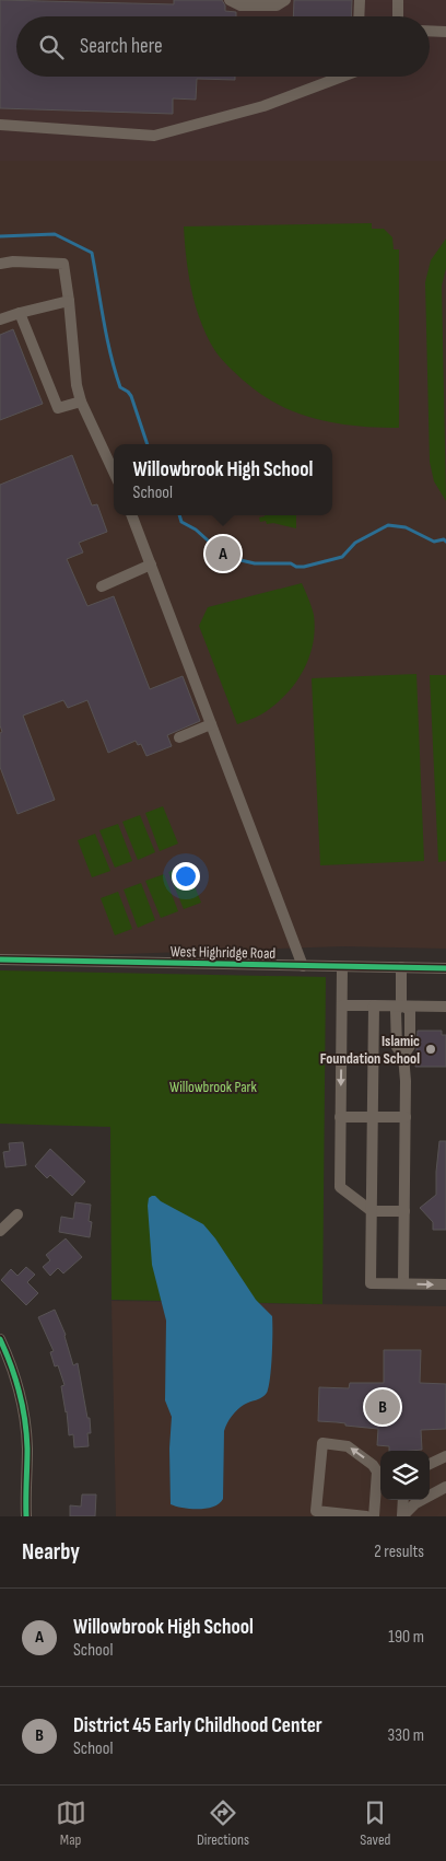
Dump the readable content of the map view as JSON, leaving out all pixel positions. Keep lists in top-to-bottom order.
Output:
{
  "streets": {
    "street": ["West Highridge Road"]
  },
  "parks": ["Willowbrook Park"],
  "places": ["Islamic Foundation School"],
  "page": {
    "search": "Search here",
    "popup": ["Willowbrook High School", "School"],
    "pins": ["A", "B"],
    "heading": ["Nearby", "2 results"],
    "list": [
      {
        "mark": "A",
        "name": "Willowbrook High School",
        "note": "School",
        "value": "190 m"
      },
      {
        "mark": "B",
        "name": "District 45 Early Childhood Center",
        "note": "School",
        "value": "330 m"
      }
    ],
    "nav": ["Map", "Directions", "Saved"]
  }
}
